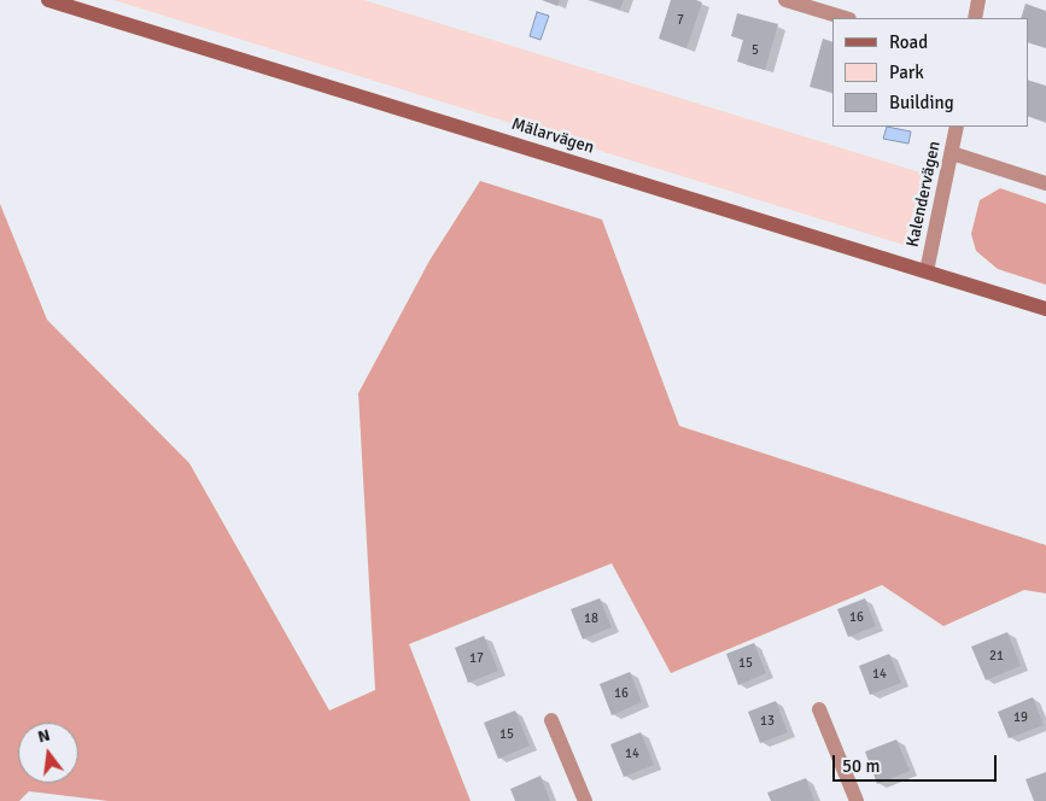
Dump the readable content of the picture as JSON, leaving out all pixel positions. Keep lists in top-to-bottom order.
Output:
{
  "streets": {
    "street": ["Mälarvägen", "Kalendervägen"]
  },
  "crossings": [
    ["Mälarvägen", "Kalendervägen"]
  ],
  "house_numbers": [
    "7",
    "5",
    "16",
    "18",
    "21",
    "17",
    "15",
    "14",
    "16",
    "19",
    "13",
    "15",
    "14"
  ],
  "legend": ["Road", "Park", "Building"],
  "scale_bar": "50 m",
  "north": "top"
}
